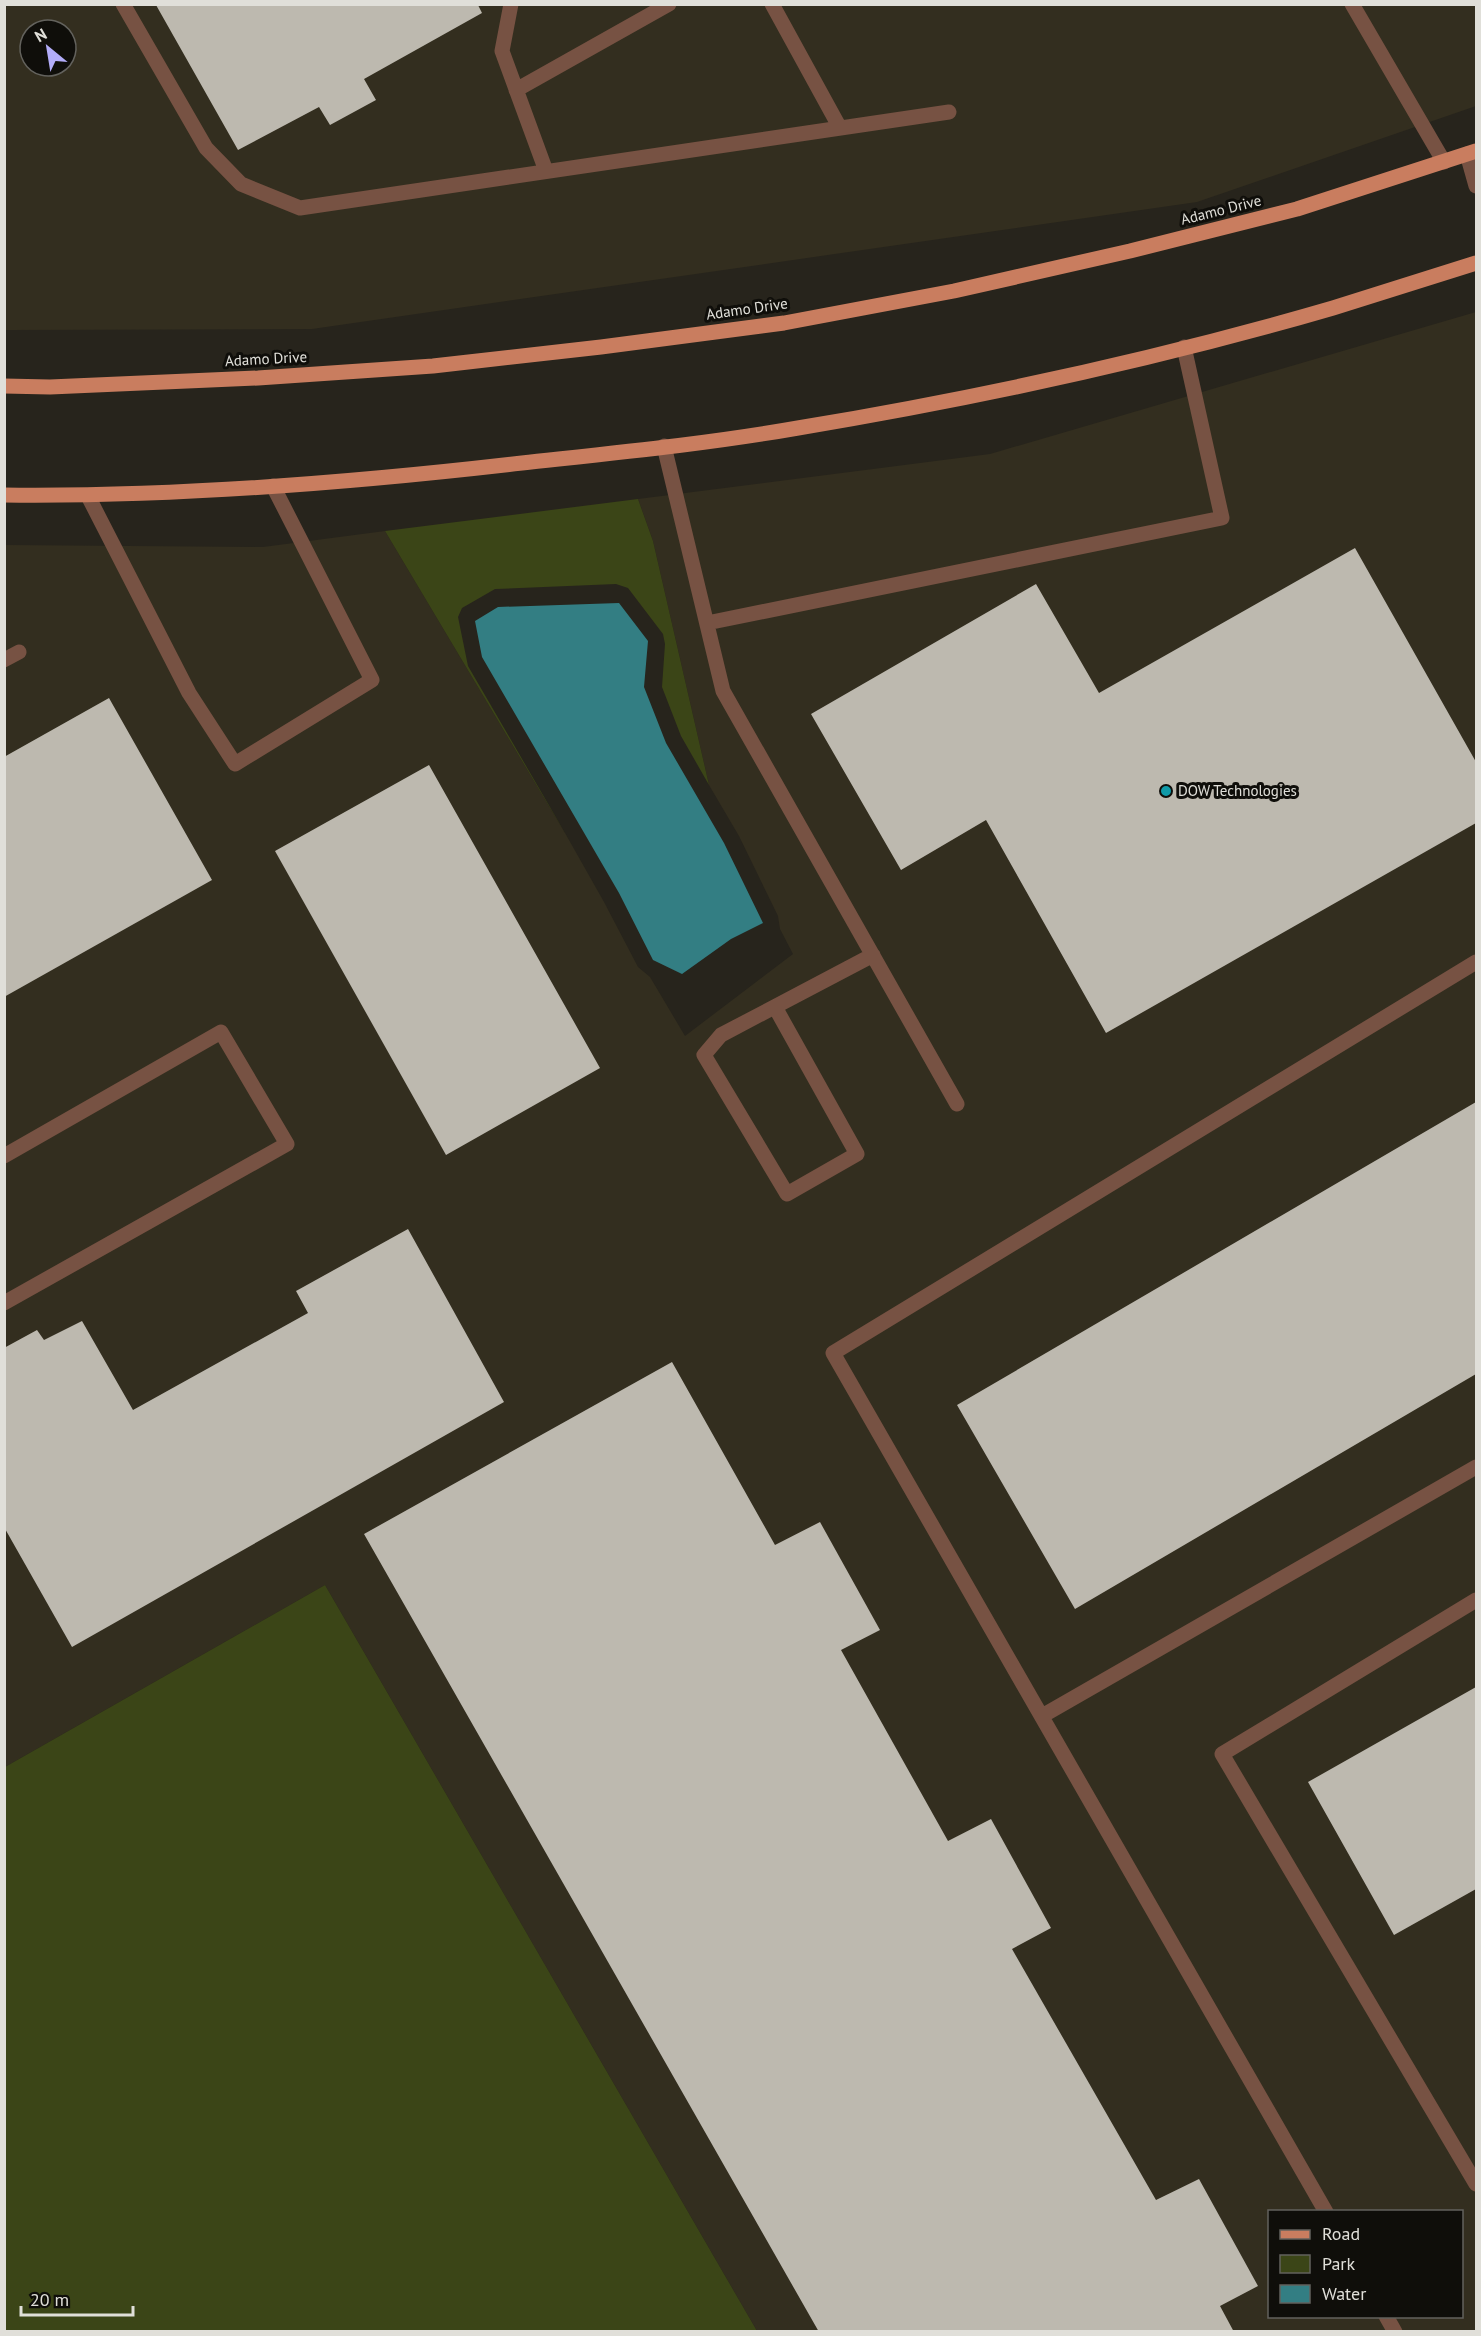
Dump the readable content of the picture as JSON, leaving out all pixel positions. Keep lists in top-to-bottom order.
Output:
{
  "streets": {
    "main road": ["Adamo Drive"]
  },
  "places": ["DOW Technologies"],
  "legend": ["Road", "Park", "Water"],
  "scale_bar": "20 m",
  "north": "top left"
}
